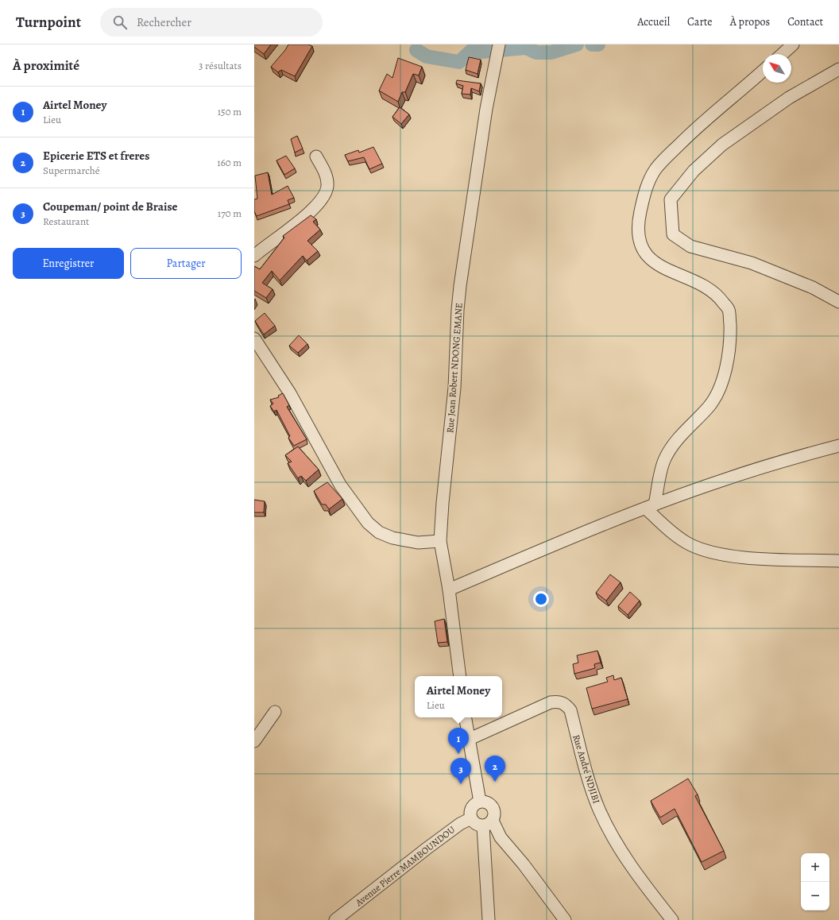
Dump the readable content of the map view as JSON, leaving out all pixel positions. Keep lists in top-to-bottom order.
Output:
{
  "streets": {
    "street": ["Rue Jean Robert NDONG EMANE", "Rue André NDJIBI", "Avenue Pierre MAMBOUNDOU"]
  },
  "north": "top left",
  "page": {
    "header": "Turnpoint",
    "search": "Rechercher",
    "nav": [
      "Accueil",
      "Carte",
      "À propos",
      "Contact"
    ],
    "heading": ["À proximité", "3 résultats"],
    "list": [
      {
        "mark": "1",
        "name": "Airtel Money",
        "note": "Lieu",
        "value": "150 m"
      },
      {
        "mark": "2",
        "name": "Epicerie ETS et freres",
        "note": "Supermarché",
        "value": "160 m"
      },
      {
        "mark": "3",
        "name": "Coupeman/ point de Braise",
        "note": "Restaurant",
        "value": "170 m"
      }
    ],
    "buttons": ["Enregistrer", "Partager"],
    "popup": ["Airtel Money", "Lieu"],
    "pins": ["1", "2", "3"],
    "map_buttons": ["+", "−"]
  }
}
